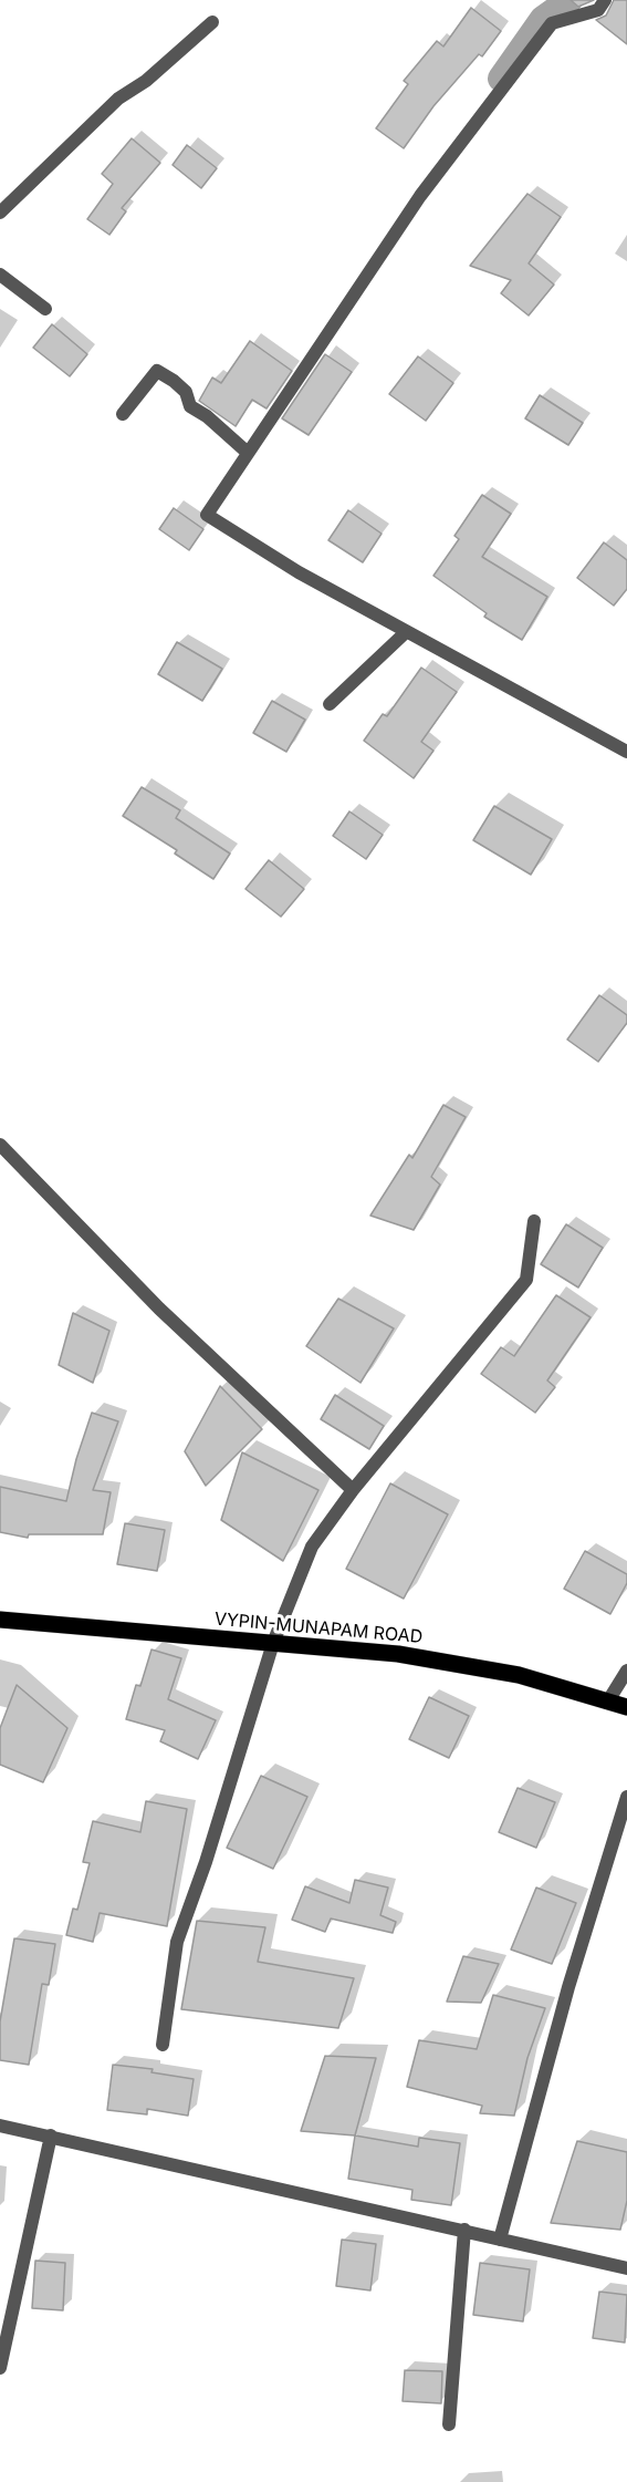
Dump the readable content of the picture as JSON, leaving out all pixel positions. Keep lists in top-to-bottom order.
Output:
{
  "streets": {
    "main road": ["VYPIN-MUNAPAM ROAD"]
  }
}
